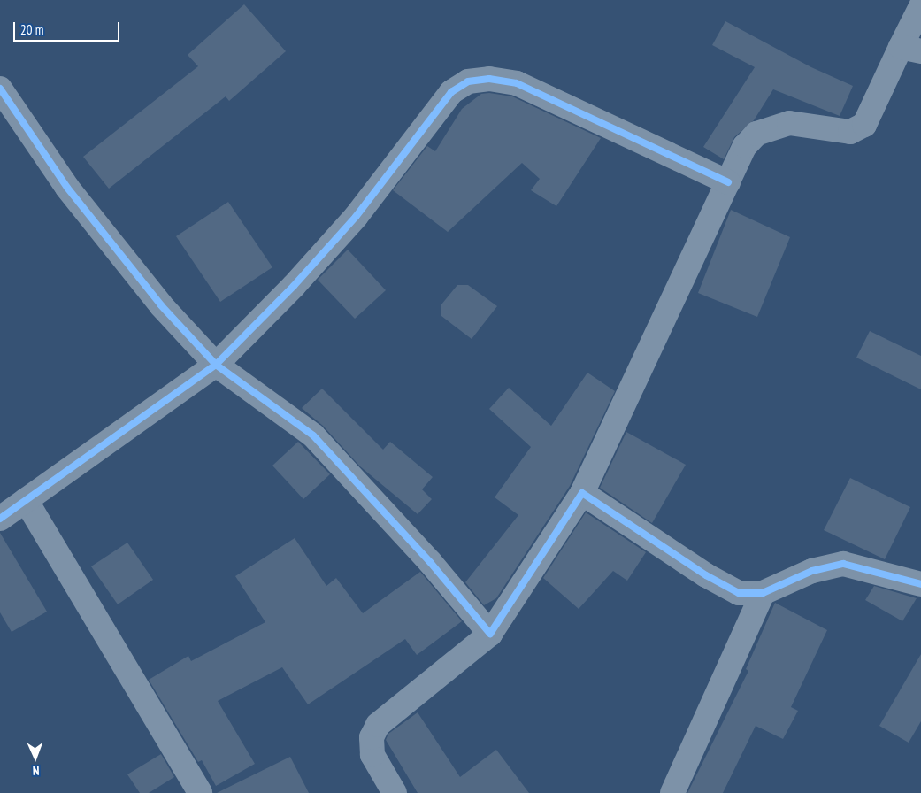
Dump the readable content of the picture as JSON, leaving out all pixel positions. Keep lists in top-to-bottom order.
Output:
{
  "scale_bar": "20 m",
  "north": "bottom"
}
